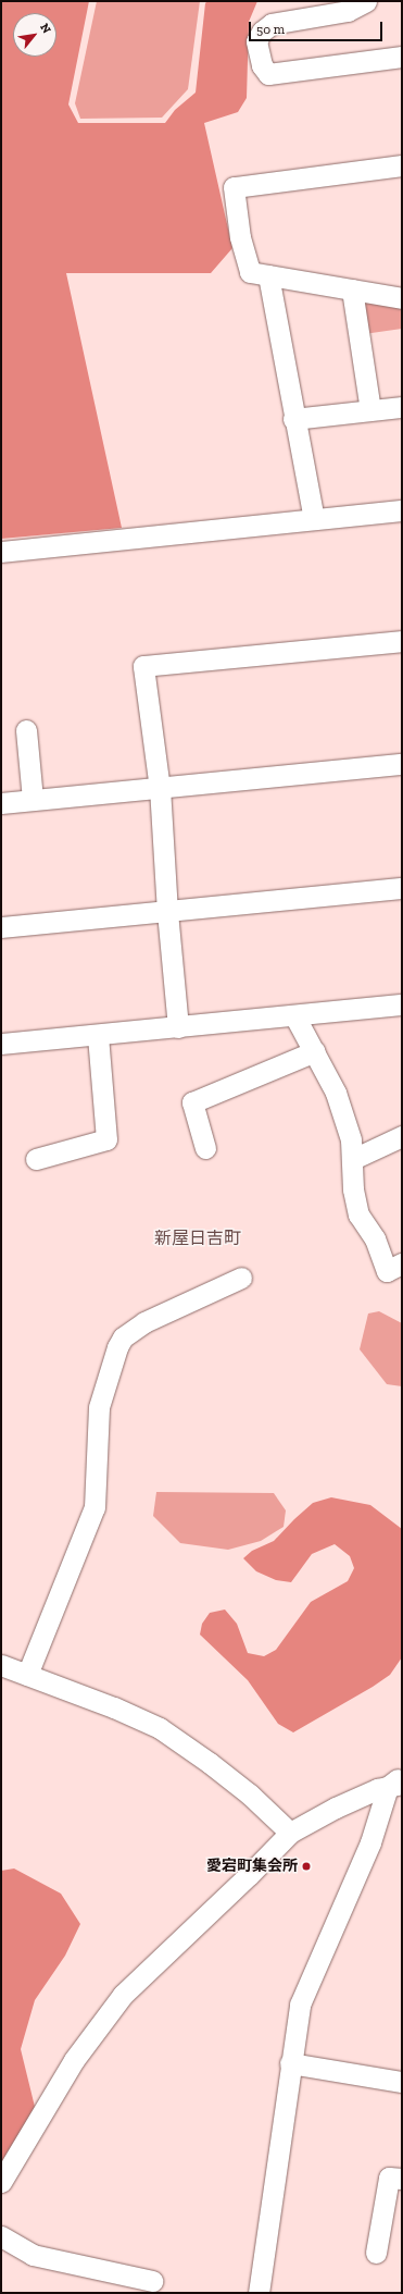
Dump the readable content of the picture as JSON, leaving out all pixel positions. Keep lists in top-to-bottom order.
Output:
{
  "districts": ["新屋日吉町"],
  "places": ["愛宕町集会所"],
  "scale_bar": "50 m",
  "north": "top right"
}
